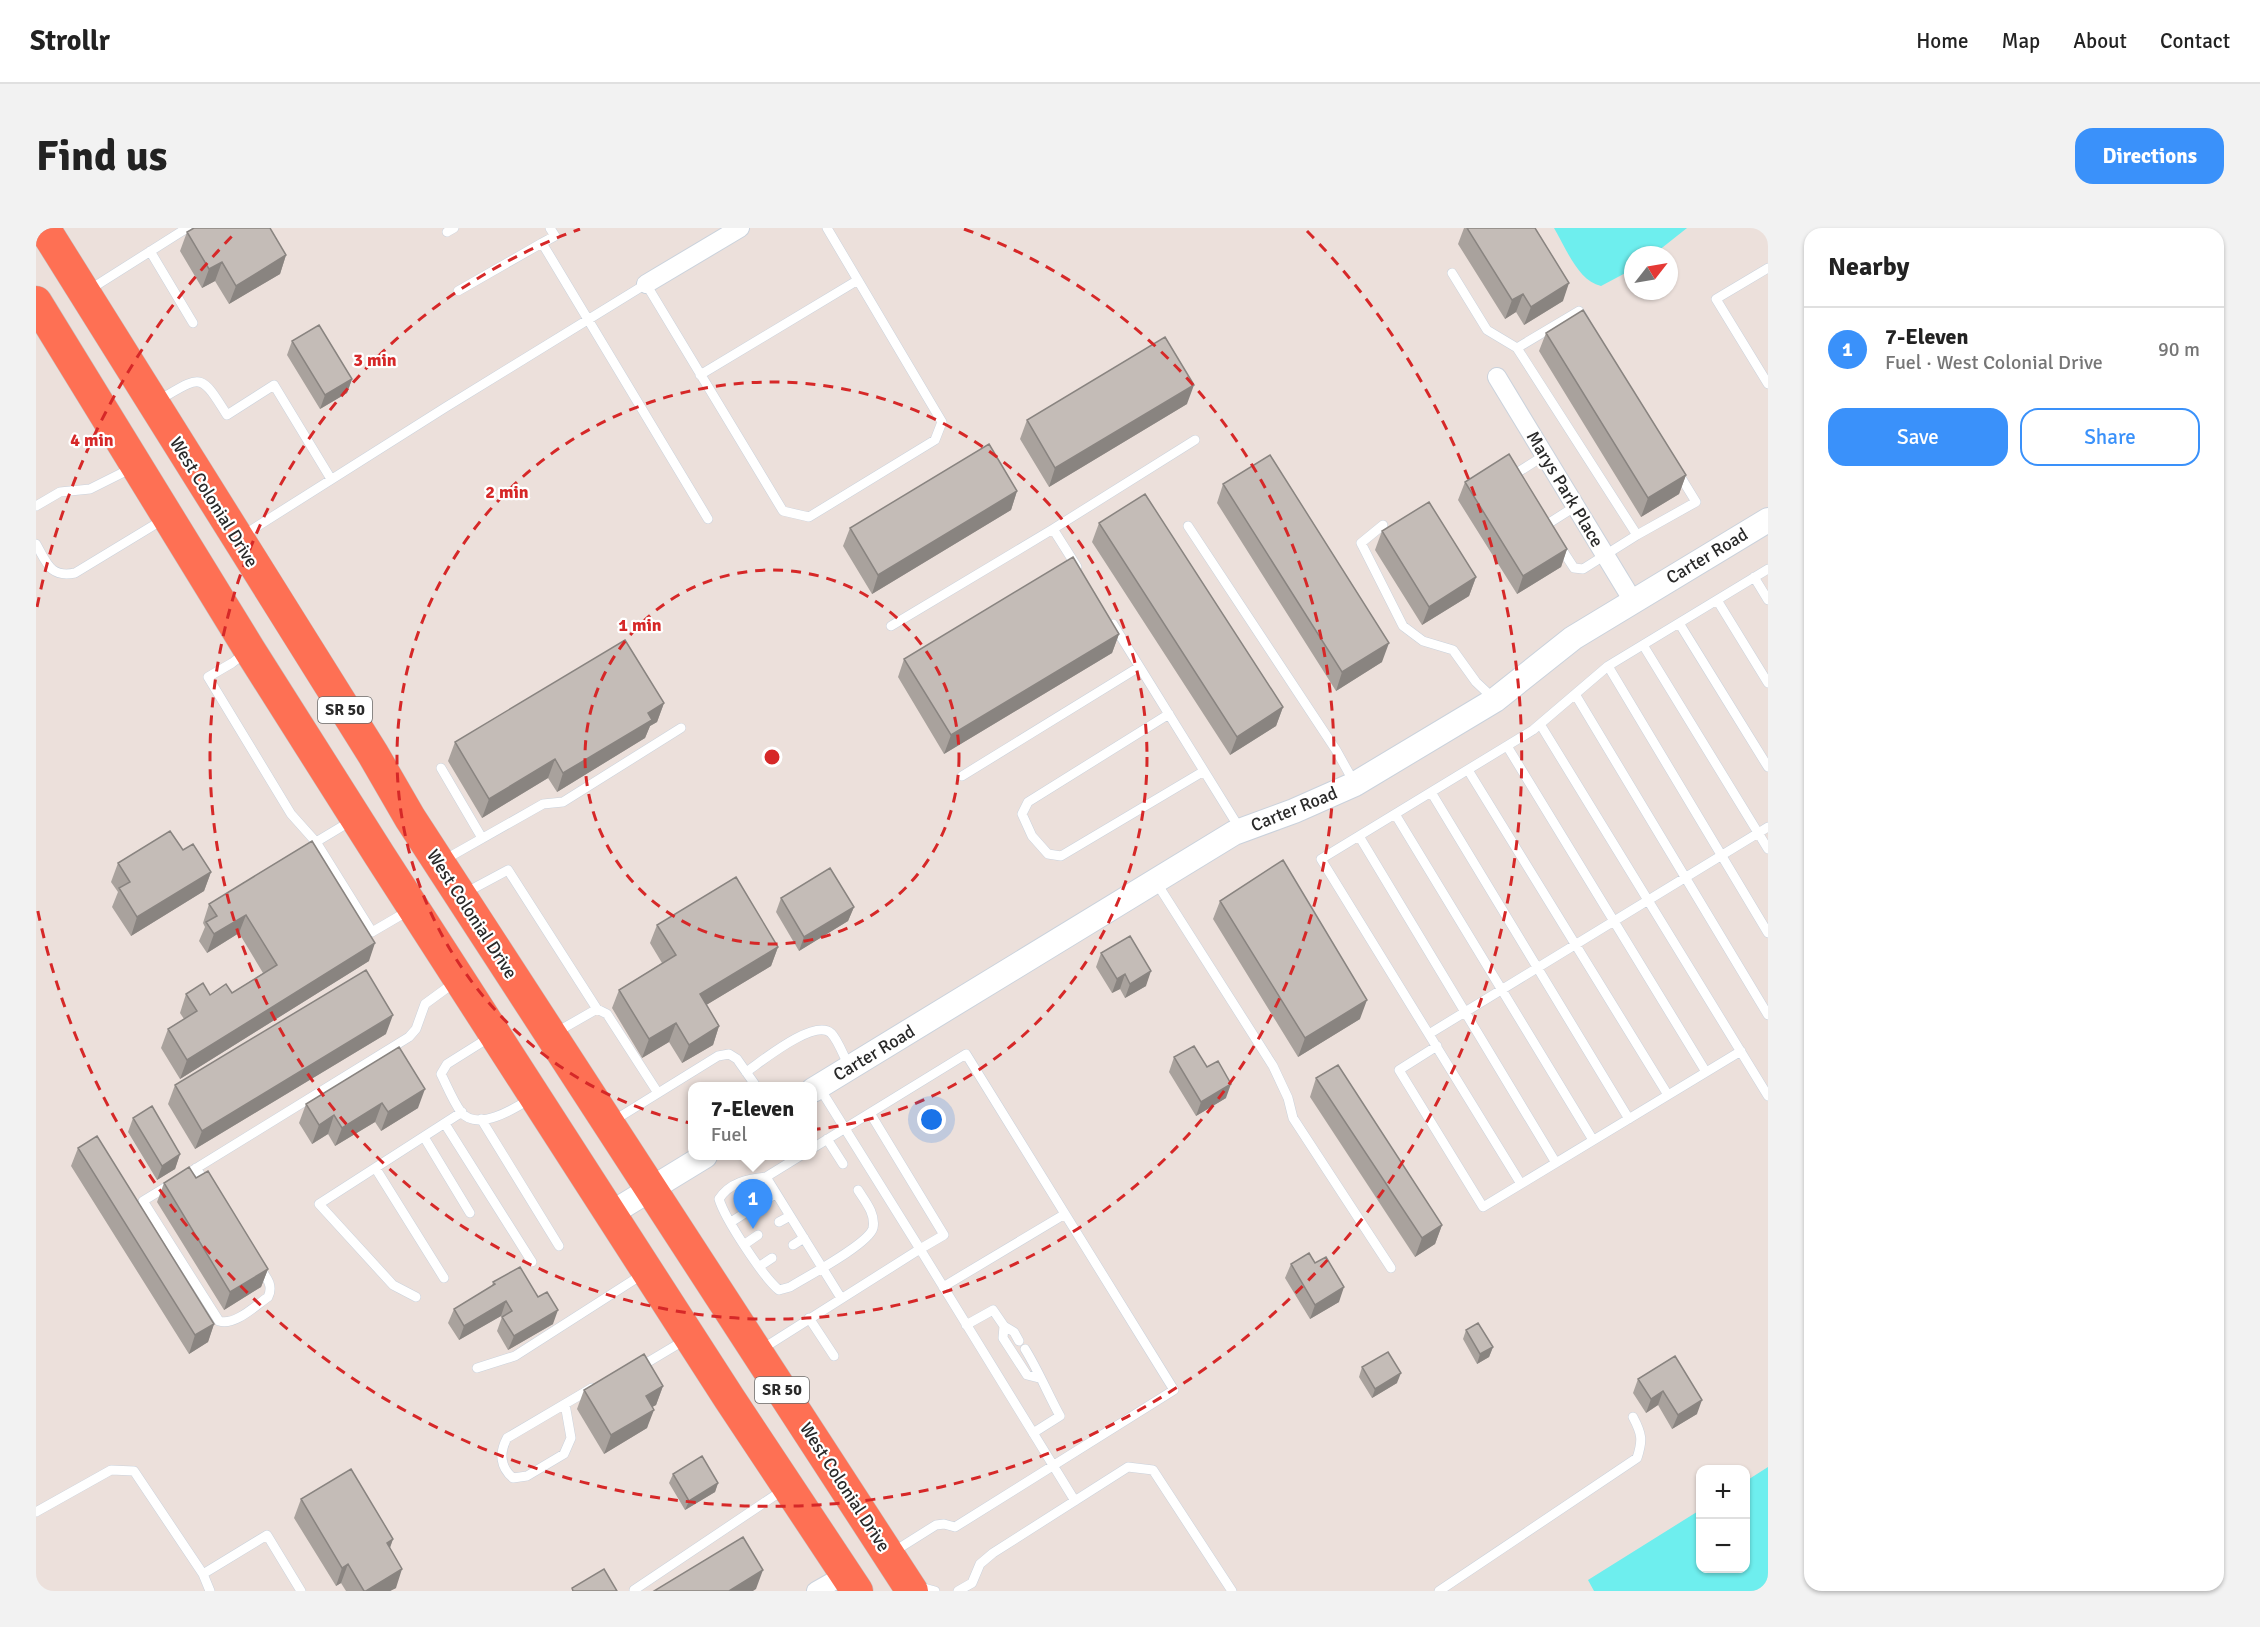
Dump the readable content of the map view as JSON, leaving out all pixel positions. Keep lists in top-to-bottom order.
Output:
{
  "streets": {
    "highway": ["West Colonial Drive", "SR 50"],
    "street": ["Marys Park Place", "Carter Road"]
  },
  "crossings": [
    ["Marys Park Place", "Carter Road"]
  ],
  "north": "top right",
  "page": {
    "header": "Strollr",
    "nav": [
      "Home",
      "Map",
      "About",
      "Contact"
    ],
    "buttons": [
      "Directions",
      ["Save", "Share"]
    ],
    "title": "Find us",
    "heading": "Nearby",
    "list": [
      {
        "mark": "1",
        "name": "7-Eleven",
        "note": "Fuel · West Colonial Drive",
        "value": "90 m"
      }
    ],
    "popup": ["7-Eleven", "Fuel"],
    "pins": "1",
    "map_buttons": ["+", "−"]
  },
  "rings": [
    "3 min",
    "4 min",
    "2 min",
    "1 min"
  ]
}
